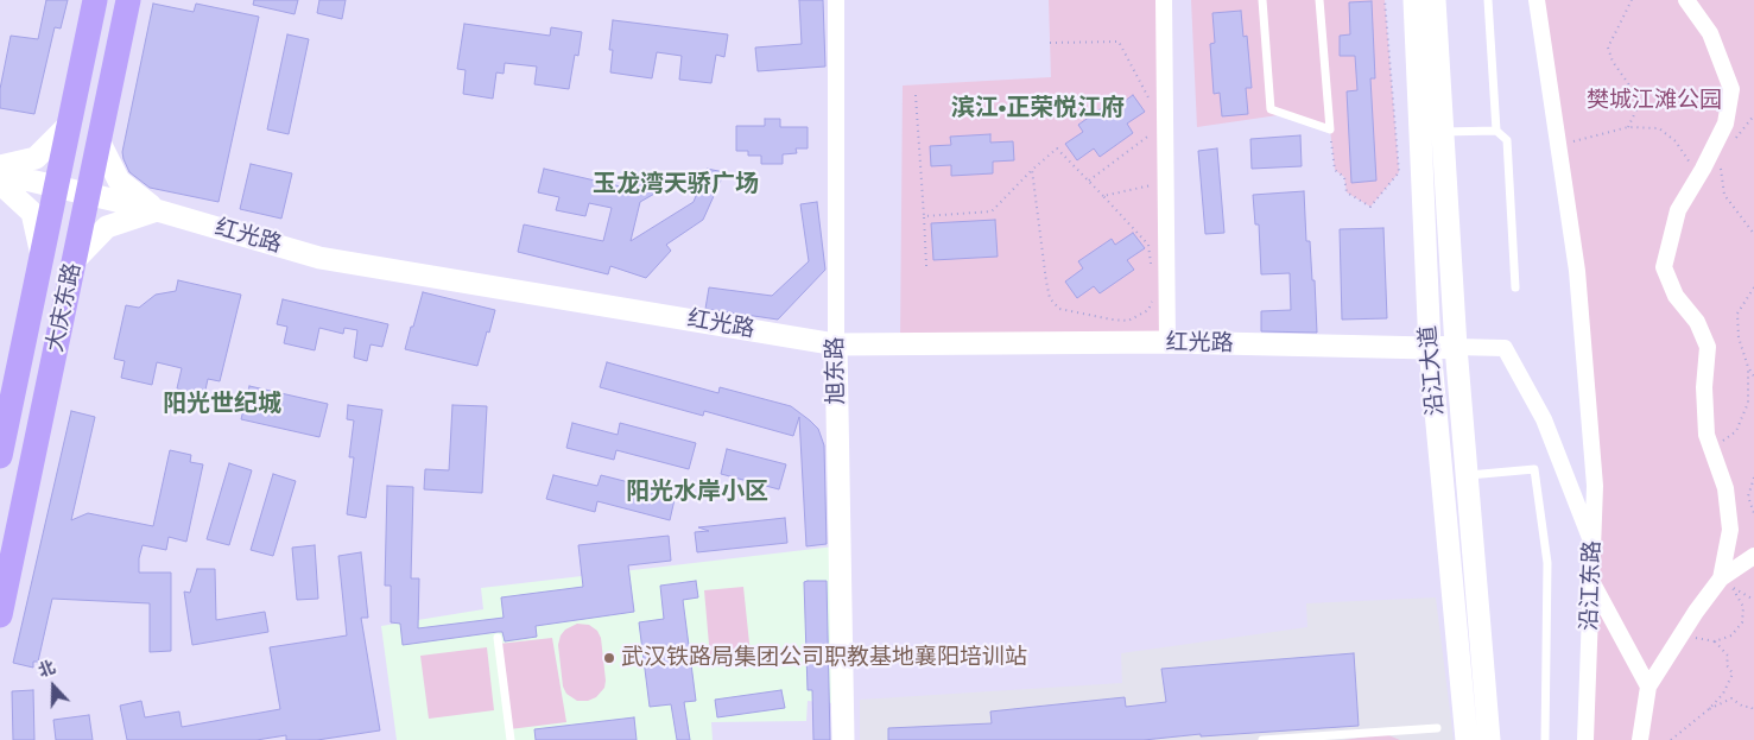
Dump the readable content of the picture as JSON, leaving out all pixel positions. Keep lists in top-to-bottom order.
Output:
{
  "streets": {
    "main road": ["大庆东路"],
    "street": [
      "红光路",
      "旭东路",
      "沿江大道",
      "沿江东路"
    ]
  },
  "crossings": [
    ["红光路", "大庆东路"],
    ["红光路", "旭东路"],
    ["红光路", "沿江大道"]
  ],
  "districts": [
    "滨江•正荣悦江府",
    "玉龙湾天骄广场",
    "阳光世纪城",
    "阳光水岸小区"
  ],
  "parks": ["樊城江滩公园"],
  "places": ["武汉铁路局集团公司职教基地襄阳培训站"],
  "north": "top"
}
